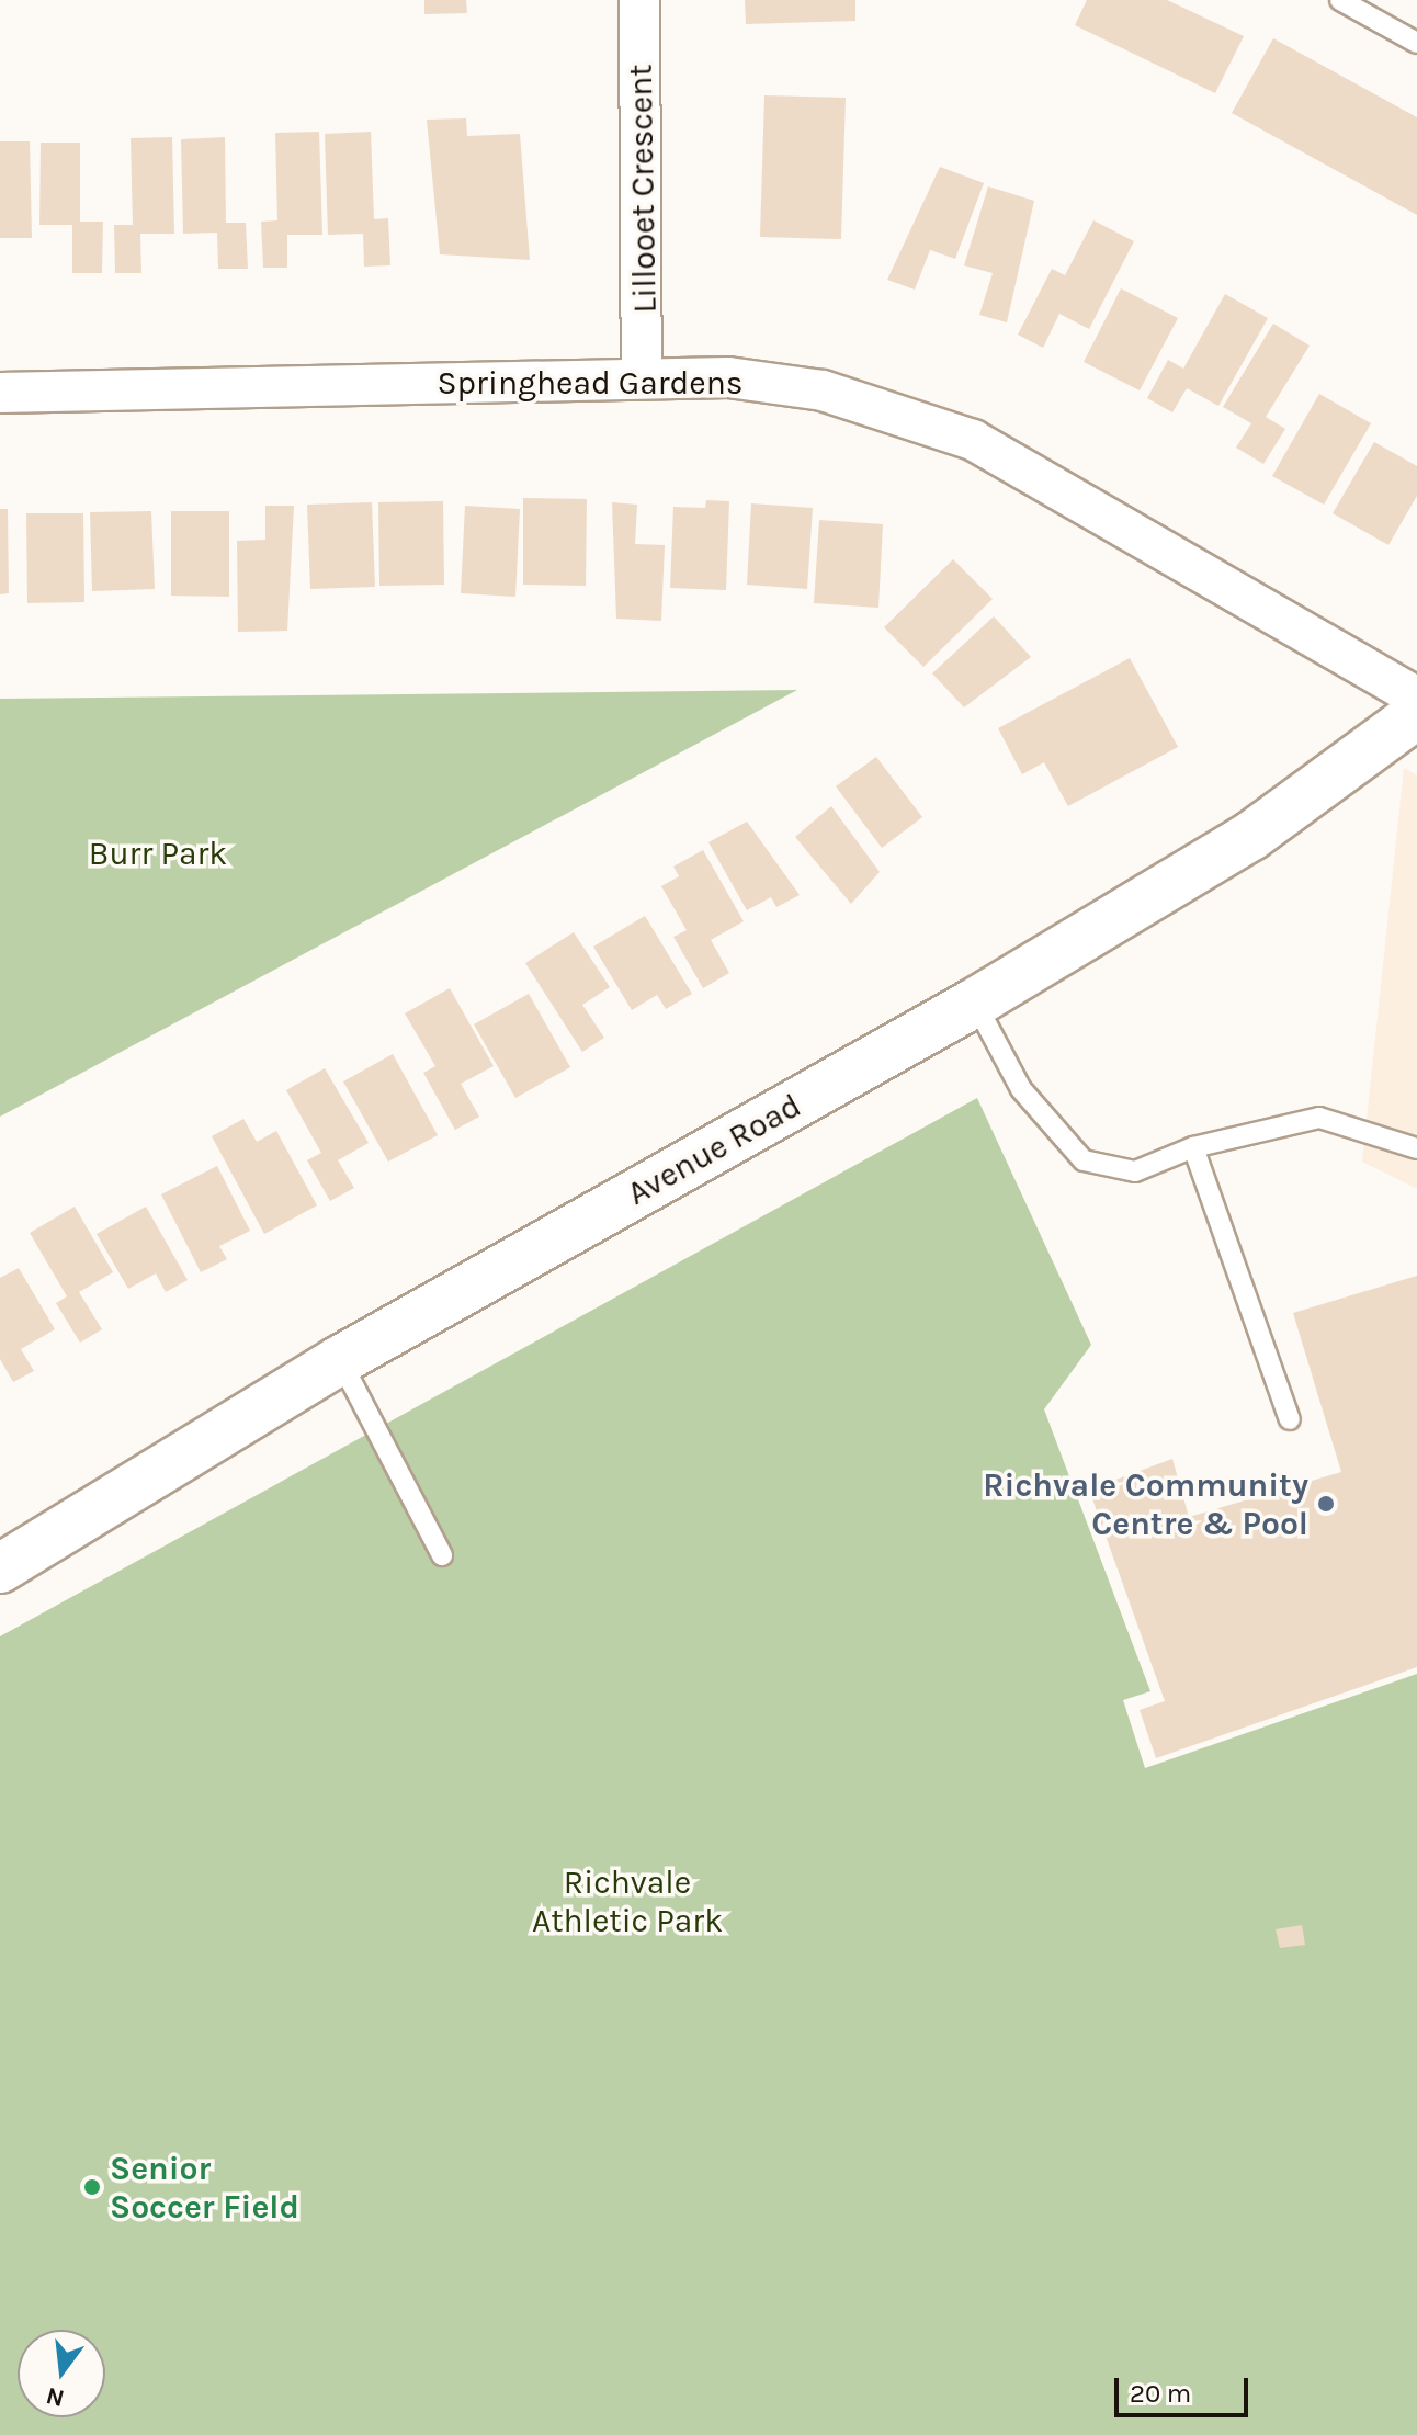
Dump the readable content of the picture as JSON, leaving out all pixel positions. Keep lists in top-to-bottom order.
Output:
{
  "streets": {
    "street": ["Lillooet Crescent", "Springhead Gardens", "Avenue Road"]
  },
  "crossings": [
    ["Lillooet Crescent", "Springhead Gardens"]
  ],
  "parks": ["Burr Park", "Richvale Athletic Park"],
  "places": ["Richvale Community Centre & Pool", "Senior Soccer Field"],
  "scale_bar": "20 m",
  "north": "bottom"
}
